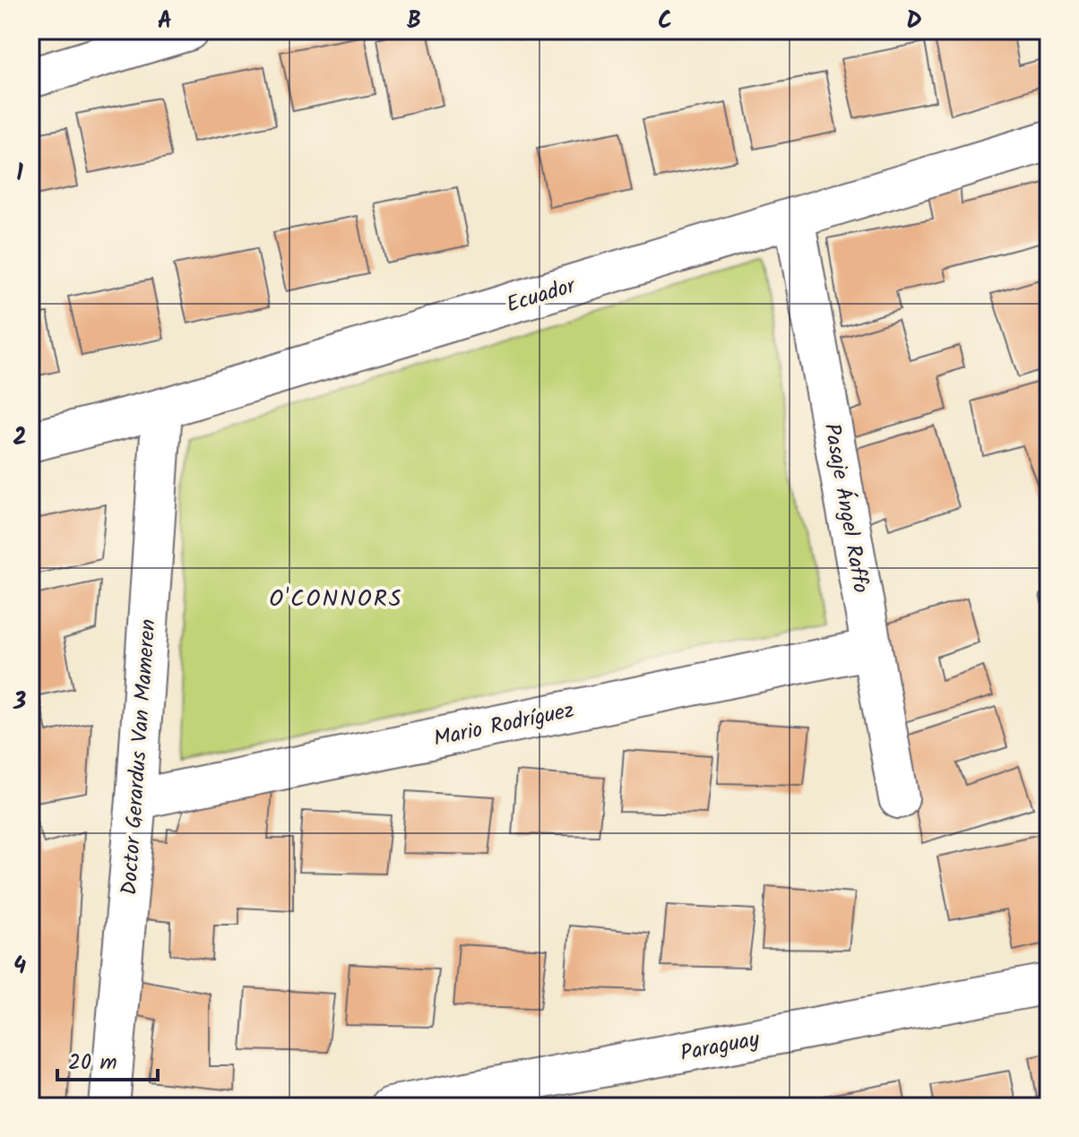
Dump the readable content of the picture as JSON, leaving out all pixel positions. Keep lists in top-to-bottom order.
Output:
{
  "streets": {
    "street": [
      "Ecuador",
      "Pasaje Ángel Raffo",
      "Mario Rodríguez",
      "Doctor Gerardus Van Mameren",
      "Paraguay"
    ]
  },
  "crossings": [
    ["Ecuador", "Pasaje Ángel Raffo"],
    ["Ecuador", "Doctor Gerardus Van Mameren"],
    ["Pasaje Ángel Raffo", "Mario Rodríguez"],
    ["Mario Rodríguez", "Doctor Gerardus Van Mameren"]
  ],
  "districts": ["O'CONNORS"],
  "scale_bar": "20 m",
  "grid": {
    "columns": [
      "A",
      "B",
      "C",
      "D"
    ],
    "rows": [
      "1",
      "2",
      "3",
      "4"
    ]
  }
}
